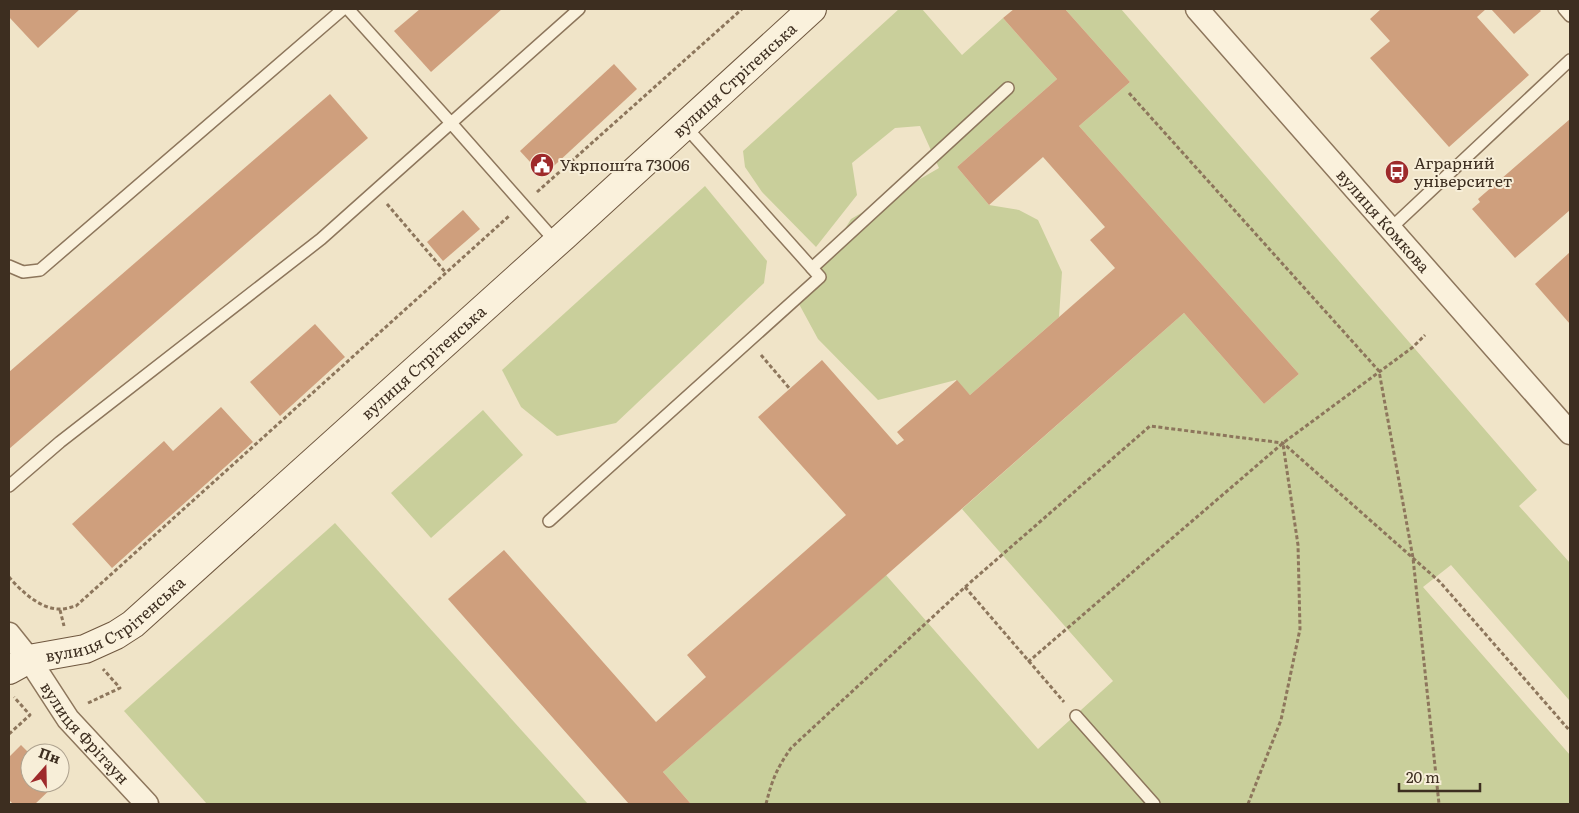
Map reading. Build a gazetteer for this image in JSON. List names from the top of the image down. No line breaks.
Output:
{"streets":{"main road":["вулиця Стрітенська"],"street":["вулиця Комкова","вулиця Фрітаун"]},"crossings":[["вулиця Стрітенська","вулиця Фрітаун"]],"places":{"public building":["Укрпошта 73006"],"bus stop":["Аграрний університет"]},"scale_bar":"20 m","north":"top"}
